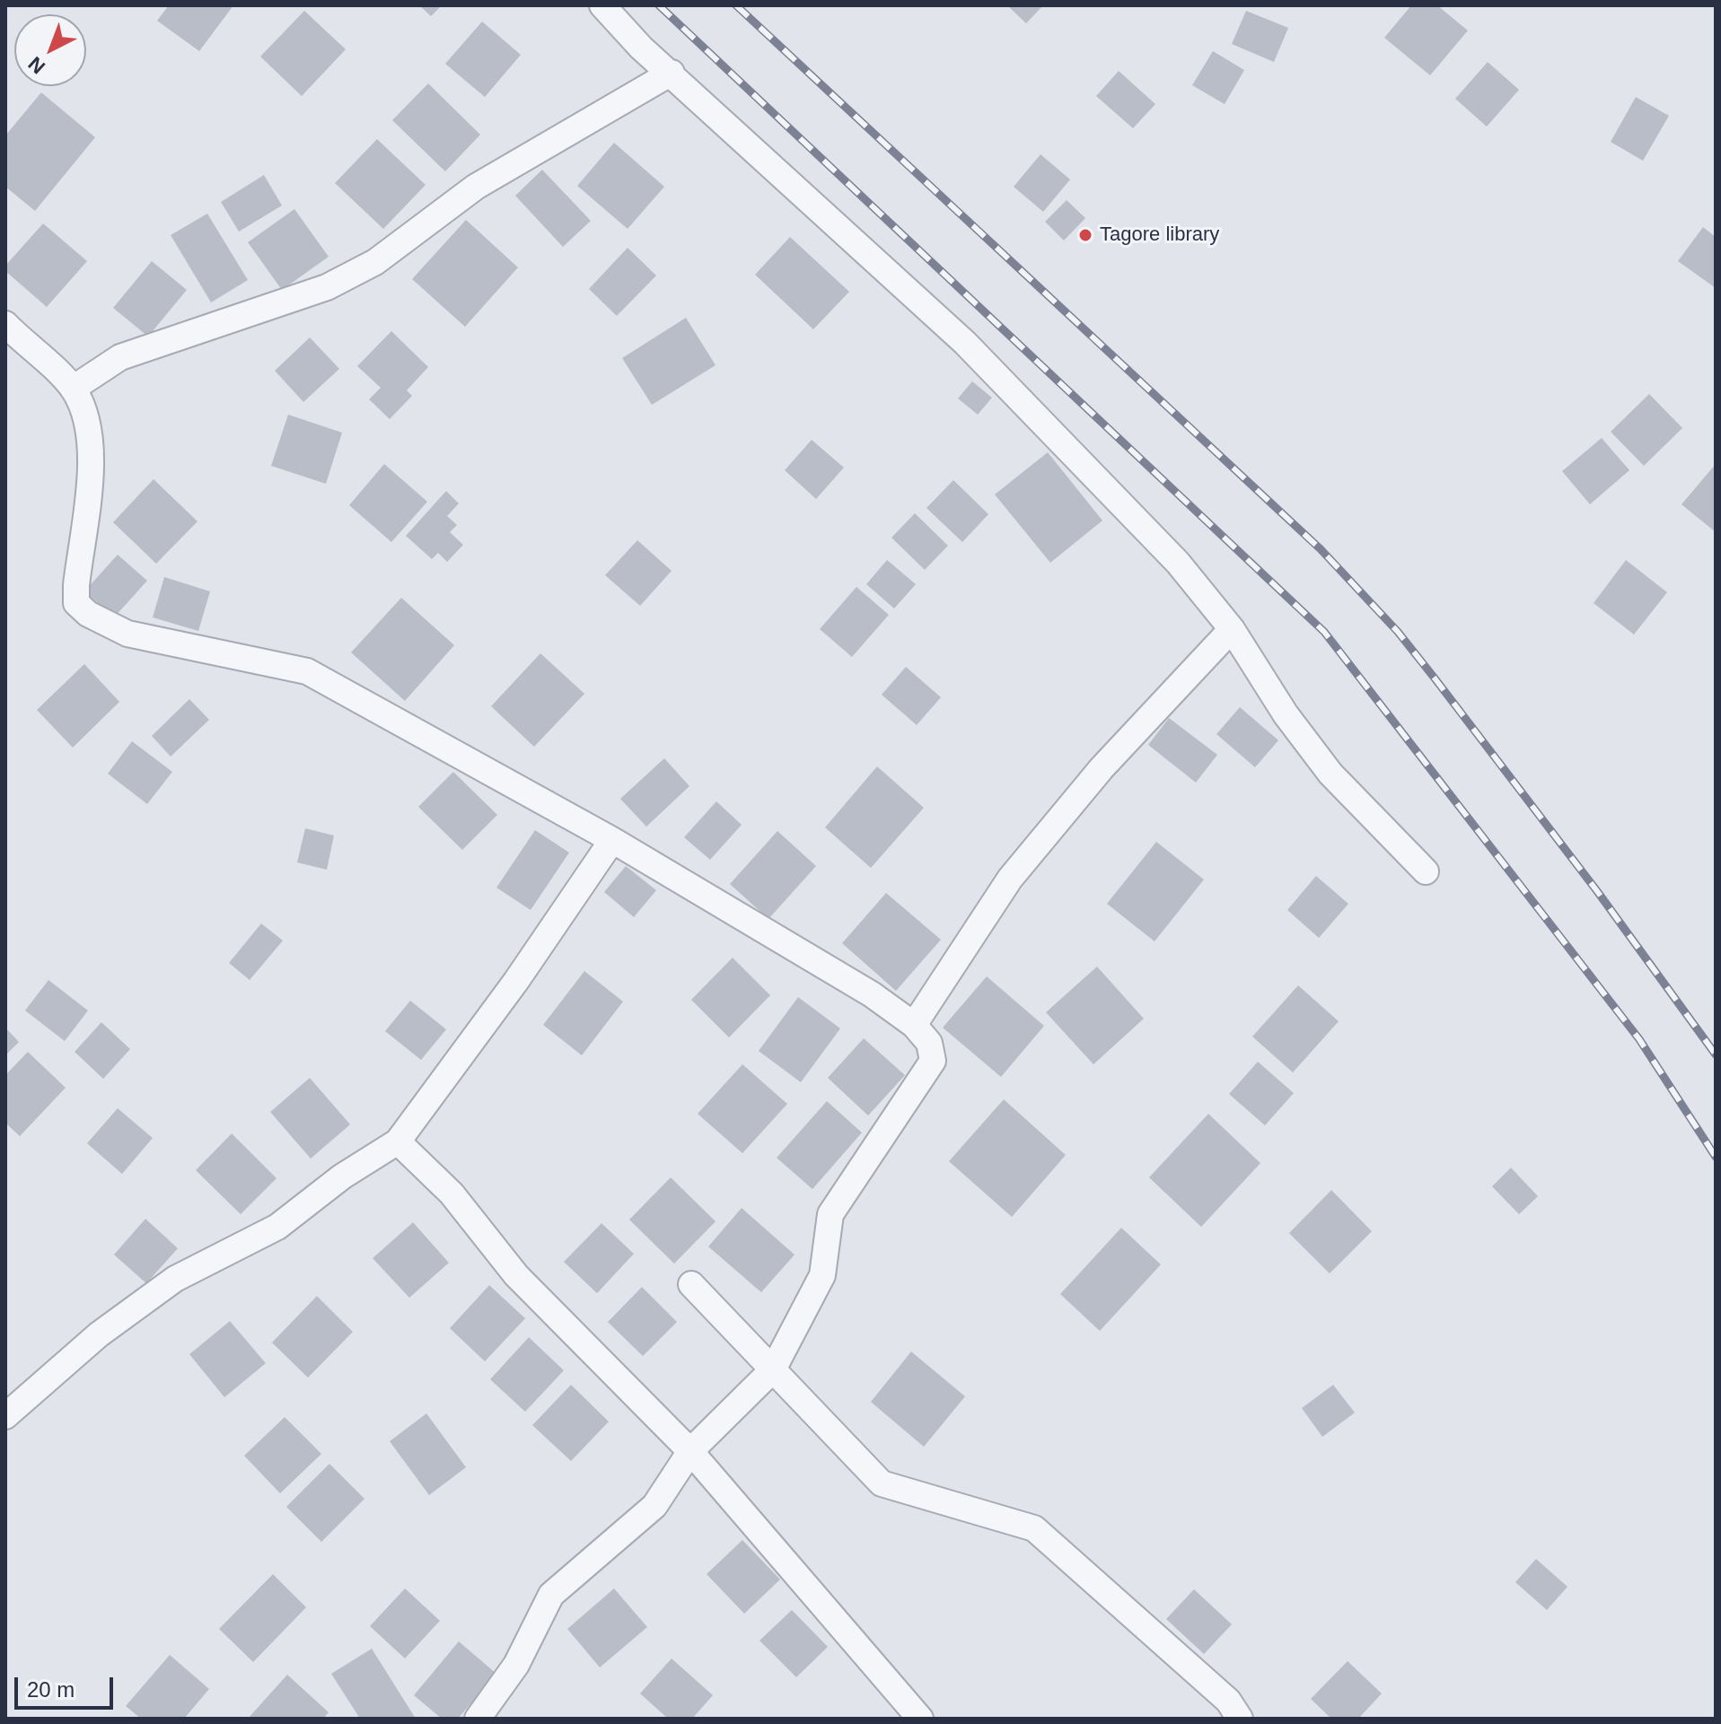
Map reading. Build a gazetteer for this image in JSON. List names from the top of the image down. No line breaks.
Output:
{"places":["Tagore library"],"scale_bar":"20 m","north":"bottom left"}
